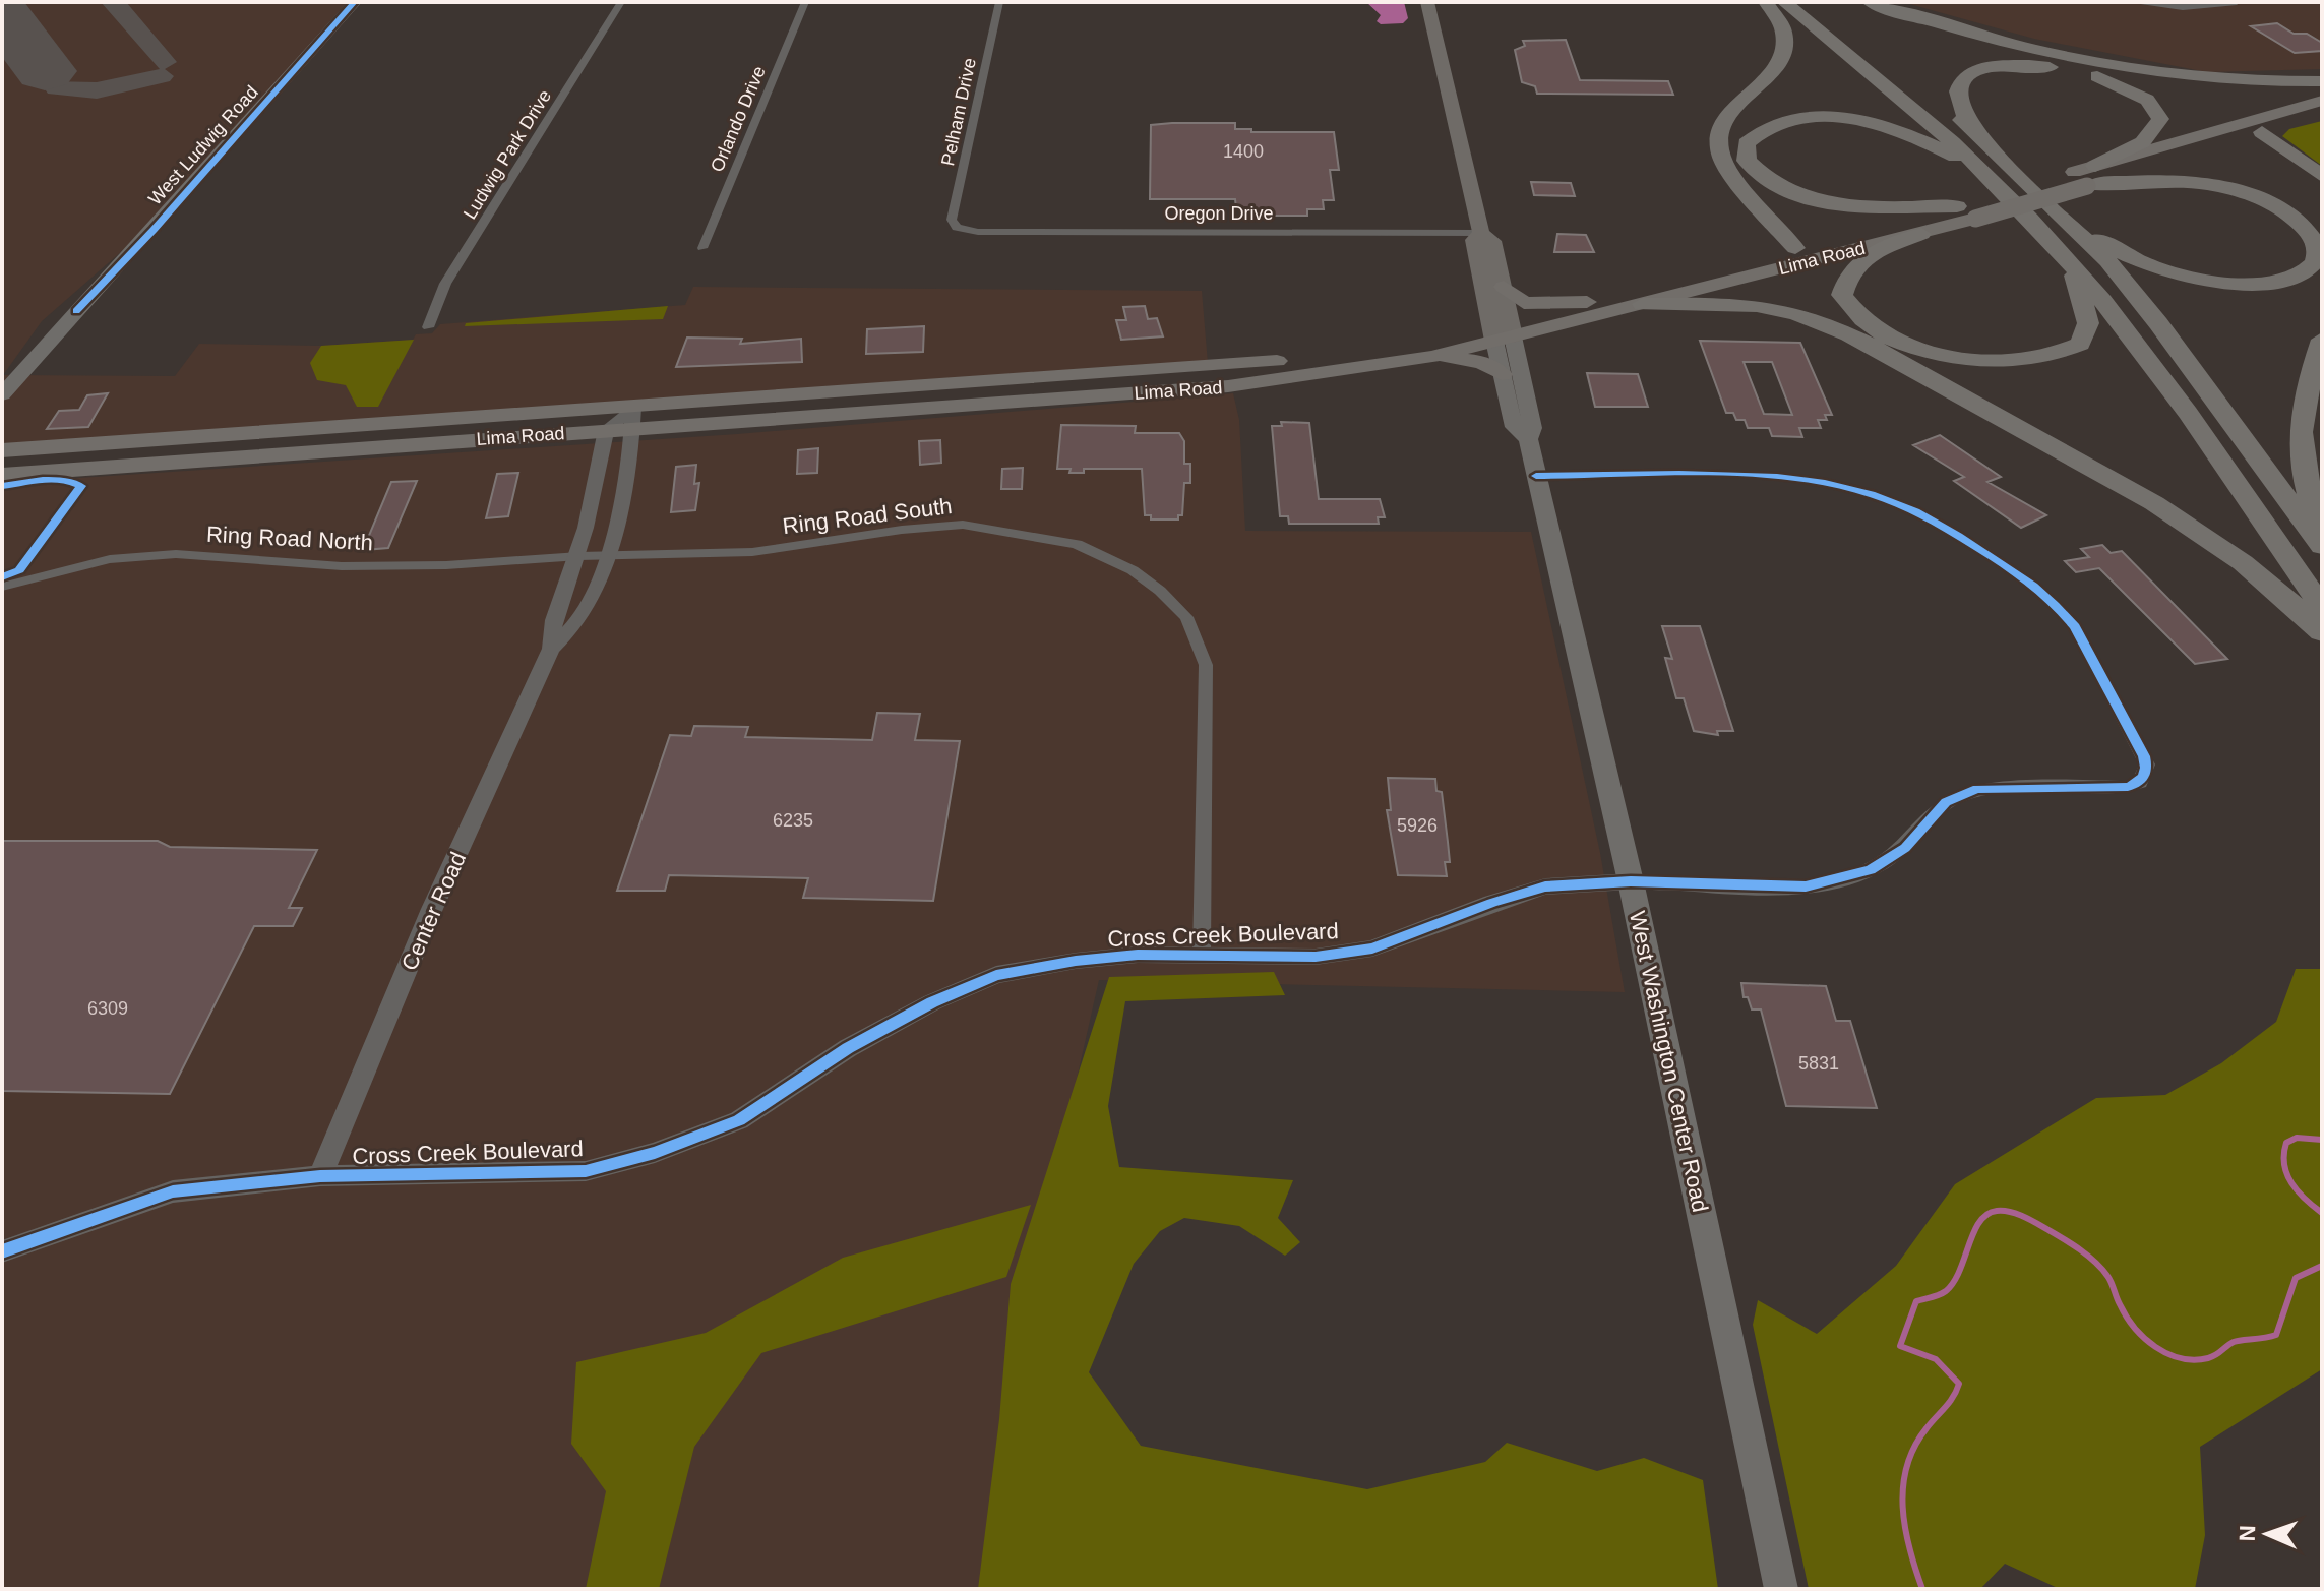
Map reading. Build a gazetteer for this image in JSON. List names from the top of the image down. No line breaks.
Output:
{"streets":{"highway":["Lima Road"],"main road":["West Ludwig Road","West Washington Center Road"],"street":["Pelham Drive","Orlando Drive","Ludwig Park Drive","Oregon Drive","Ring Road South","Ring Road North","Center Road","Cross Creek Boulevard"]},"crossings":[["Pelham Drive","Oregon Drive"],["Oregon Drive","West Washington Center Road"],["Lima Road","Center Road"],["Lima Road","West Washington Center Road"],["Ring Road South","Ring Road North"],["Ring Road South","Center Road"],["Ring Road South","Cross Creek Boulevard"],["Ring Road North","Center Road"],["Center Road","Cross Creek Boulevard"],["Cross Creek Boulevard","West Washington Center Road"]],"house_numbers":["1400","6235","5926","6309","5831"],"north":"left"}
